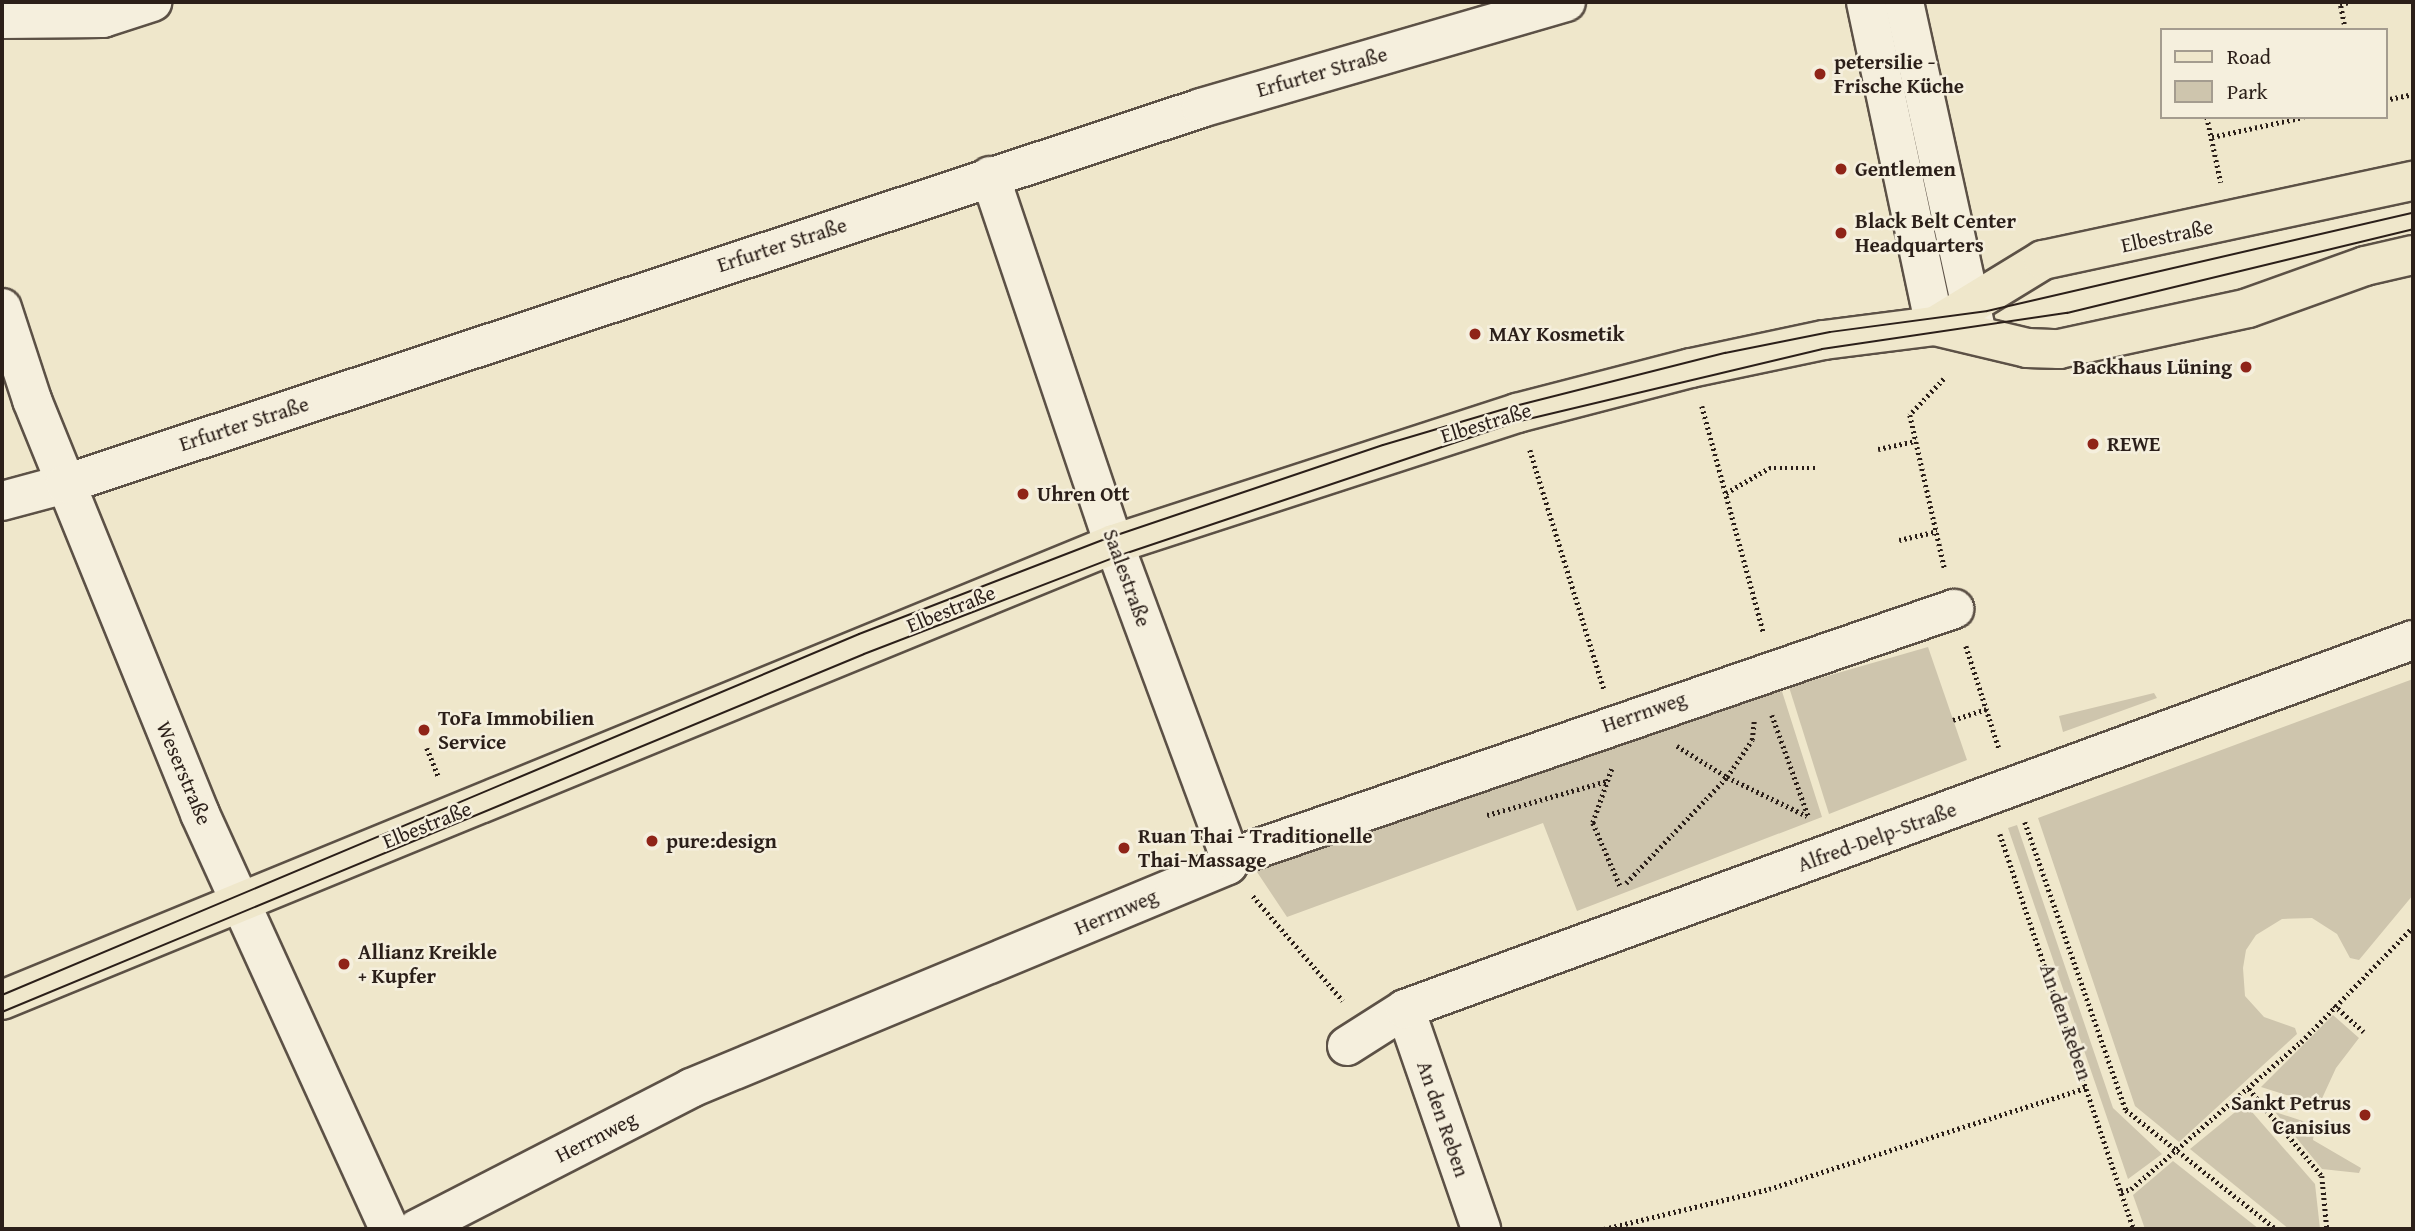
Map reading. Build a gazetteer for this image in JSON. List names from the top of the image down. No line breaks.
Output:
{"streets":{"main road":["Elbestraße"],"street":["Erfurter Straße","Saalestraße","Herrnweg","Weserstraße","Alfred-Delp-Straße","An den Reben"]},"crossings":[["Erfurter Straße","Saalestraße"],["Erfurter Straße","Weserstraße"],["Elbestraße","Saalestraße"],["Elbestraße","Weserstraße"],["Saalestraße","Herrnweg"],["Alfred-Delp-Straße","An den Reben"]],"places":["petersilie - Frische Küche","Gentlemen","Black Belt Center Headquarters","MAY Kosmetik","Backhaus Lüning","REWE","Uhren Ott","ToFa Immobilien Service","pure:design","Ruan Thai - Traditionelle Thai-Massage","Allianz Kreikle + Kupfer","Sankt Petrus Canisius"],"legend":["Road","Park"]}
